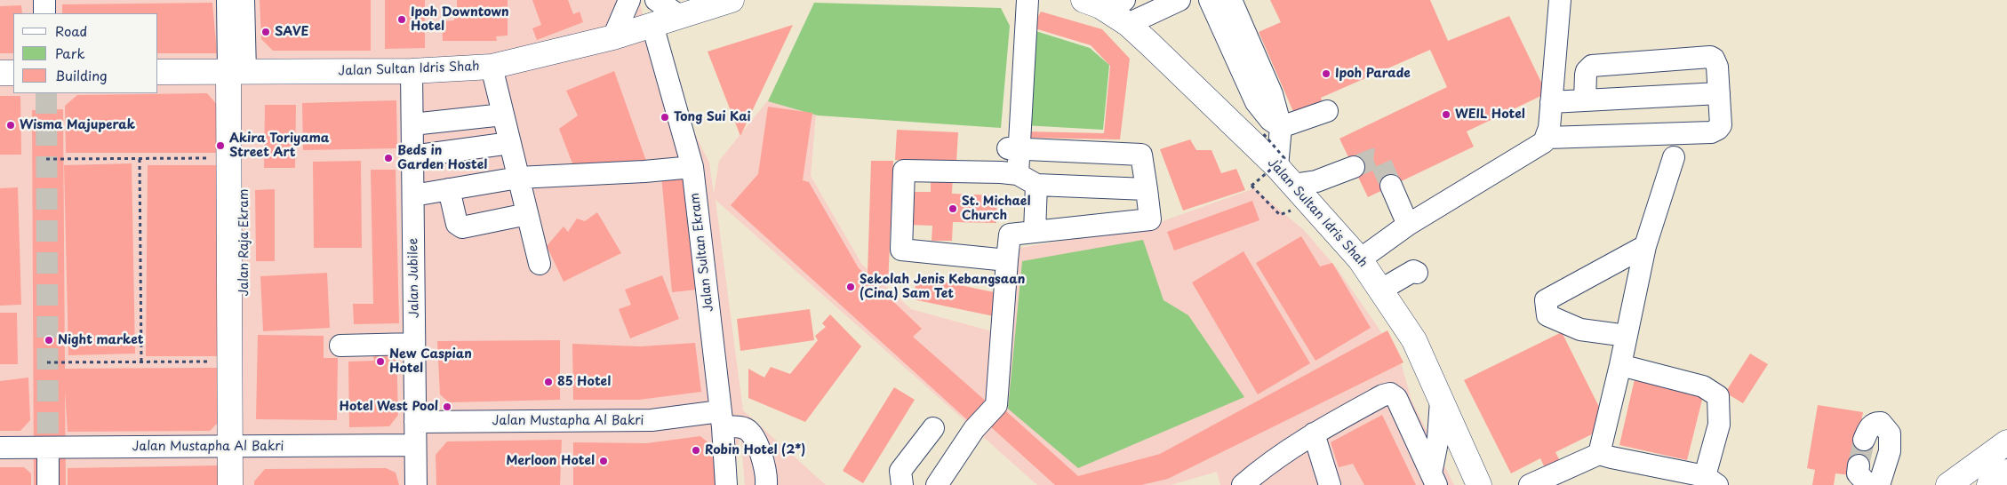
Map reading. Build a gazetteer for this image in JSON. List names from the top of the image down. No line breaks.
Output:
{"streets":{"main road":["Jalan Sultan Idris Shah","Jalan Raja Ekram"],"street":["Jalan Sultan Ekram","Jalan Jubilee","Jalan Mustapha Al Bakri"]},"crossings":[["Jalan Sultan Idris Shah","Jalan Raja Ekram"],["Jalan Sultan Idris Shah","Jalan Sultan Ekram"],["Jalan Sultan Idris Shah","Jalan Jubilee"],["Jalan Raja Ekram","Jalan Mustapha Al Bakri"],["Jalan Sultan Ekram","Jalan Mustapha Al Bakri"],["Jalan Jubilee","Jalan Mustapha Al Bakri"]],"places":["Ipoh Downtown Hotel","SAVE","Ipoh Parade","WEIL Hotel","Tong Sui Kai","Wisma Majuperak","Akira Toriyama Street Art","Beds in Garden Hostel","St. Michael Church","Sekolah Jenis Kebangsaan (Cina) Sam Tet","Night market","New Caspian Hotel","85 Hotel","Hotel West Pool","Robin Hotel (2*)","Merloon Hotel"],"legend":["Road","Park","Building"]}
